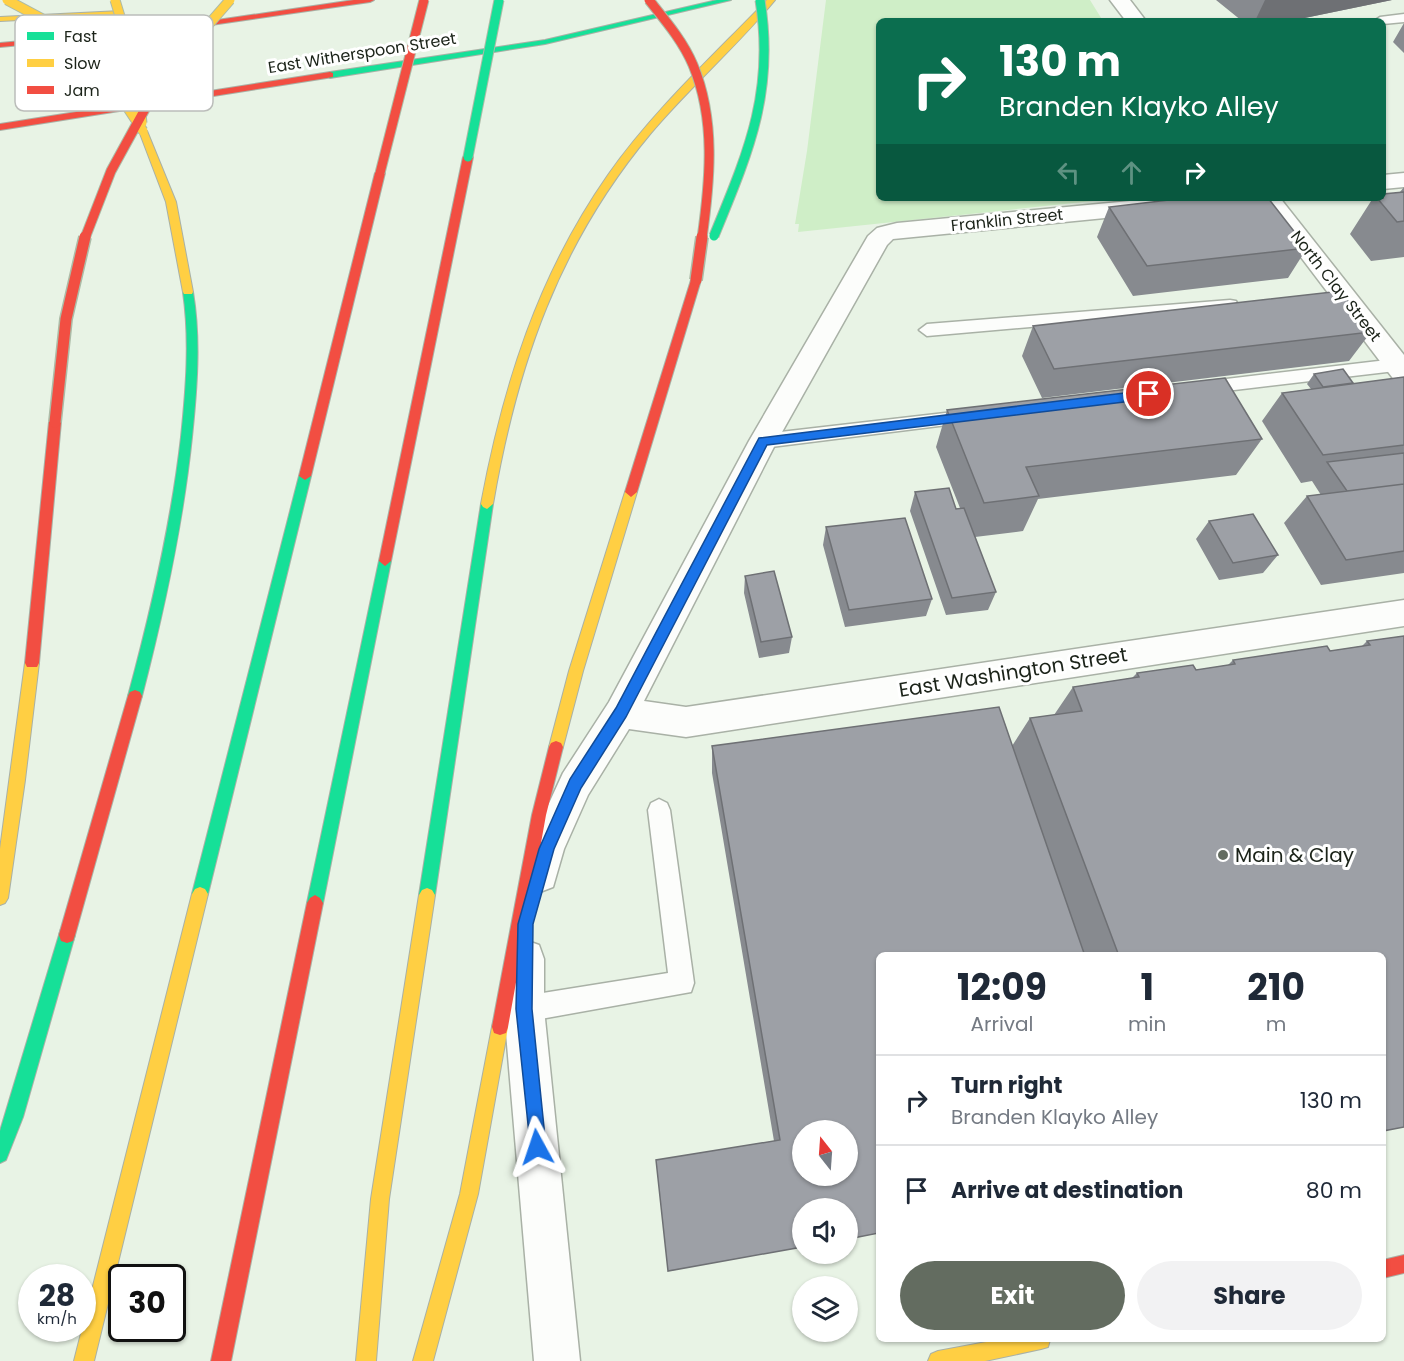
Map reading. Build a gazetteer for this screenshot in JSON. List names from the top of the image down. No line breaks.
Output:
{"streets":{"main road":["East Witherspoon Street"],"street":["Franklin Street","North Clay Street","East Washington Street"]},"places":["Main & Clay"],"legend":["Fast","Slow","Jam"],"north":"top","page":{"turn":["130 m","Branden Klayko Alley"],"eta":["12:09","Arrival","1","min","210","m"],"list":[{"name":"Turn right","note":"Branden Klayko Alley","value":"130 m"},{"name":"Arrive at destination","value":"80 m"}],"buttons":["Exit","Share"],"speed":"28 km/h","limit":"30"}}
